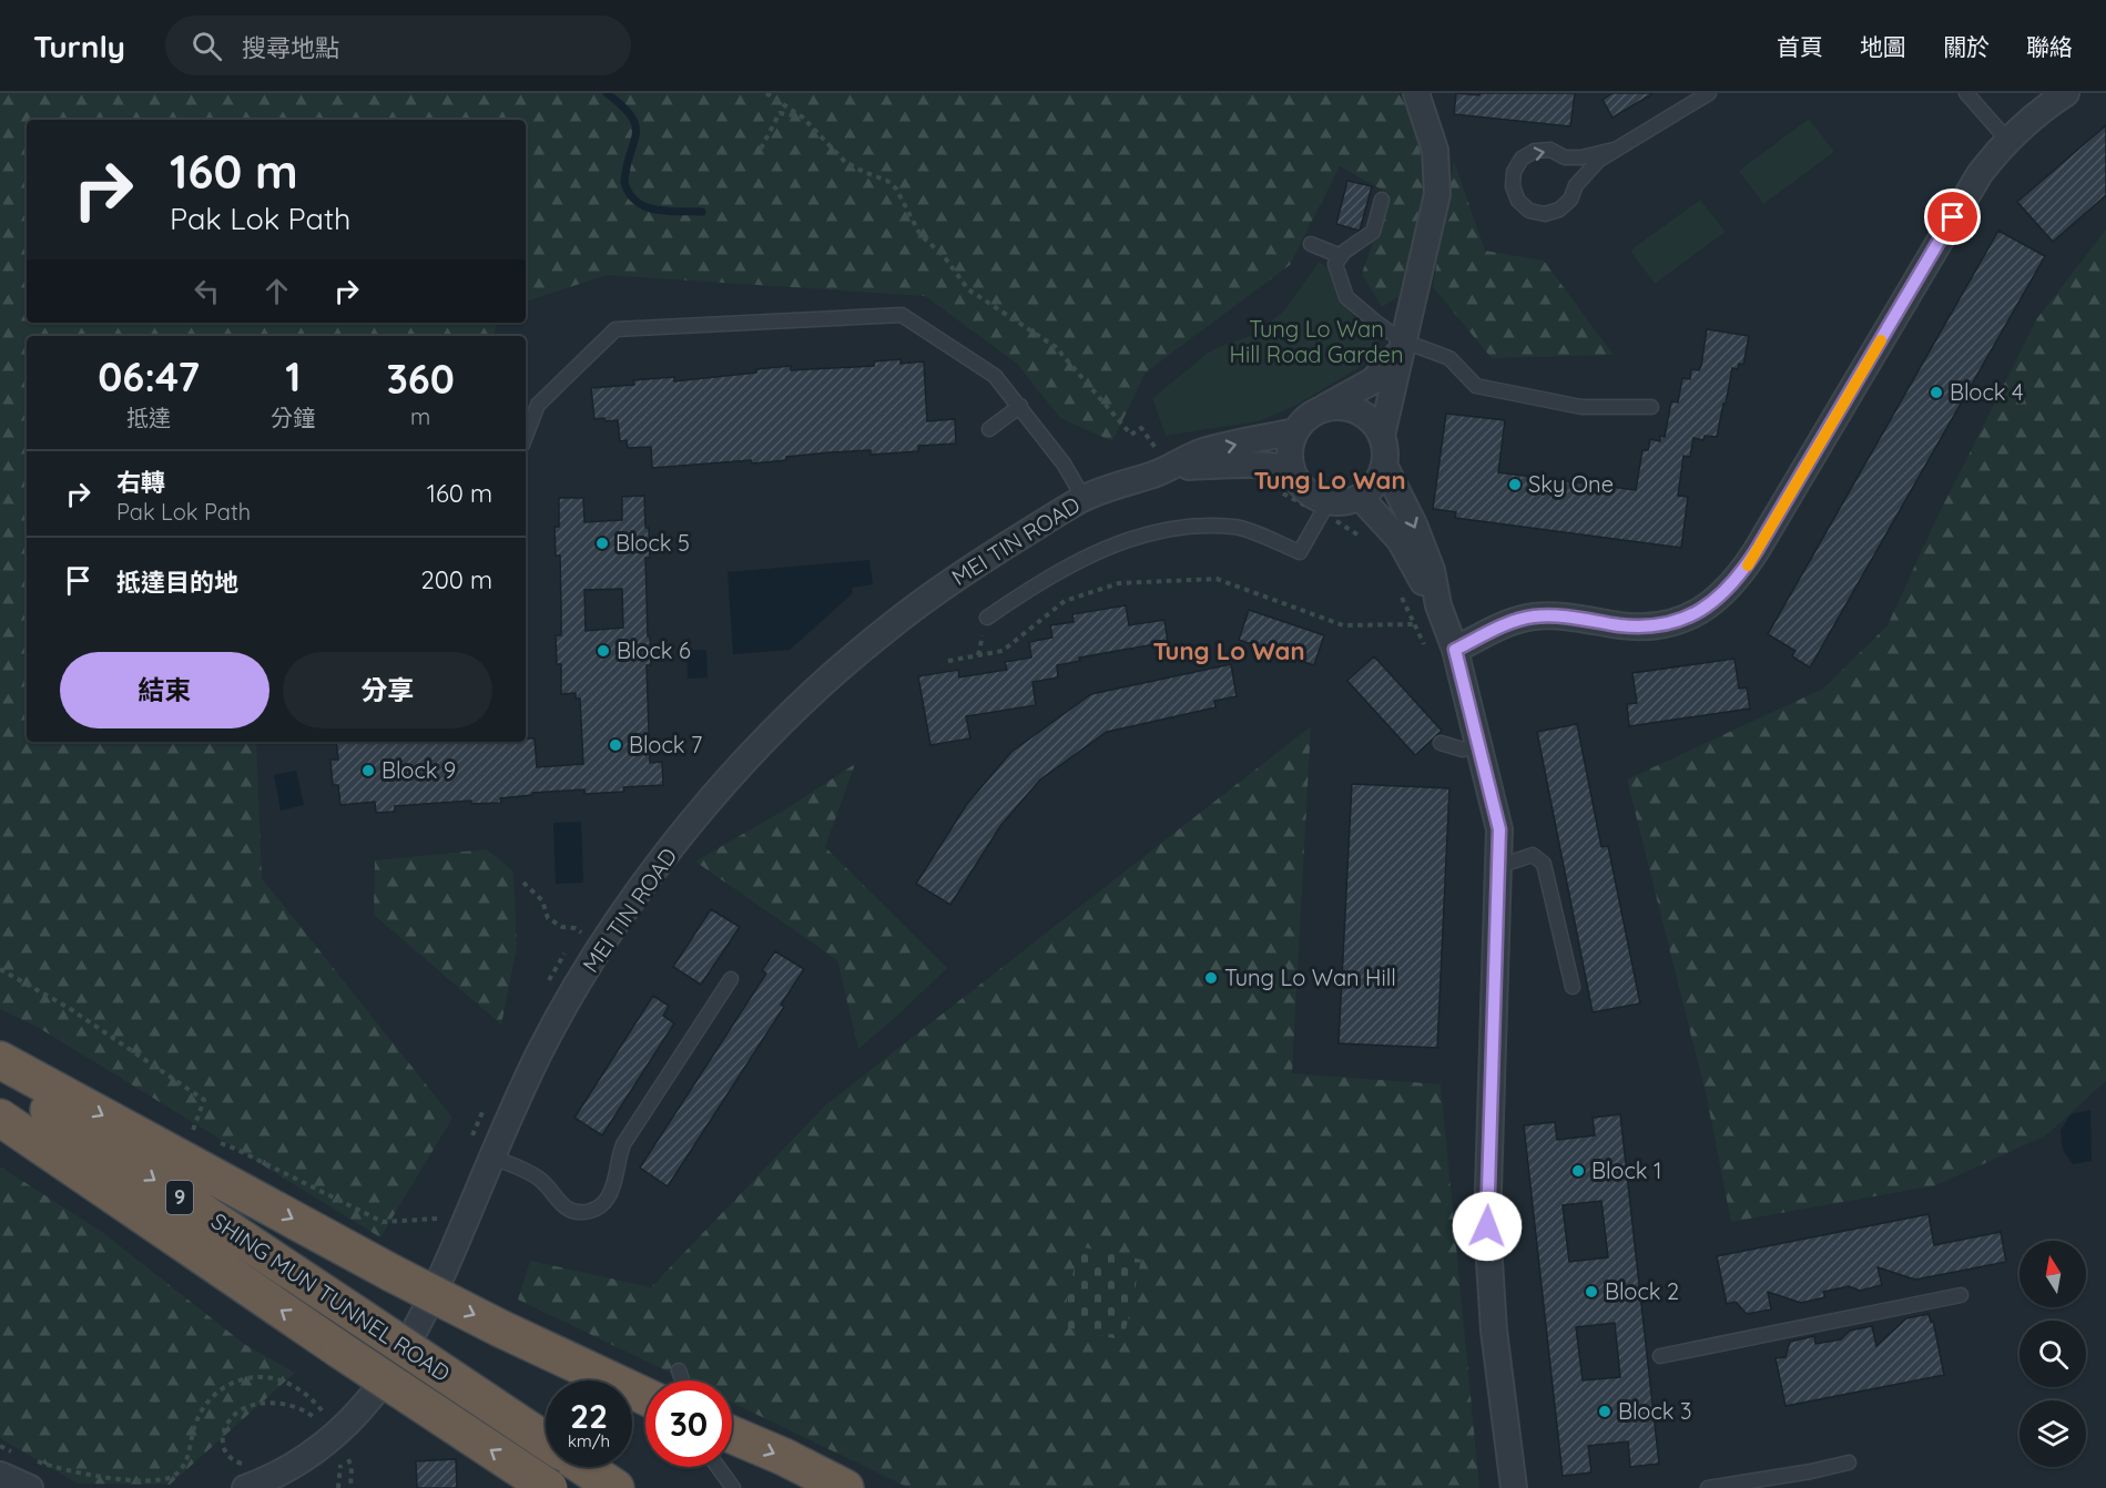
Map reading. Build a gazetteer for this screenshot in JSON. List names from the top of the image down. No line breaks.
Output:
{"streets":{"highway":["9","SHING MUN TUNNEL ROAD"],"street":["MEI TIN ROAD"]},"districts":["Tung Lo Wan","Tung Lo Wan"],"parks":["Tung Lo Wan Hill Road Garden"],"places":["Block 4","Sky One","Block 5","Block 6","Block 7","Block 9","Tung Lo Wan Hill","Block 1","Block 2","Block 3"],"north":"top","page":{"header":"Turnly","search":"搜尋地點","nav":["首頁","地圖","關於","聯絡"],"turn":["160 m","Pak Lok Path"],"eta":["06:47","抵達","1","分鐘","360","m"],"list":[{"name":"右轉","note":"Pak Lok Path","value":"160 m"},{"name":"抵達目的地","value":"200 m"}],"buttons":["結束","分享"],"speed":"22 km/h","limit":"30"}}
